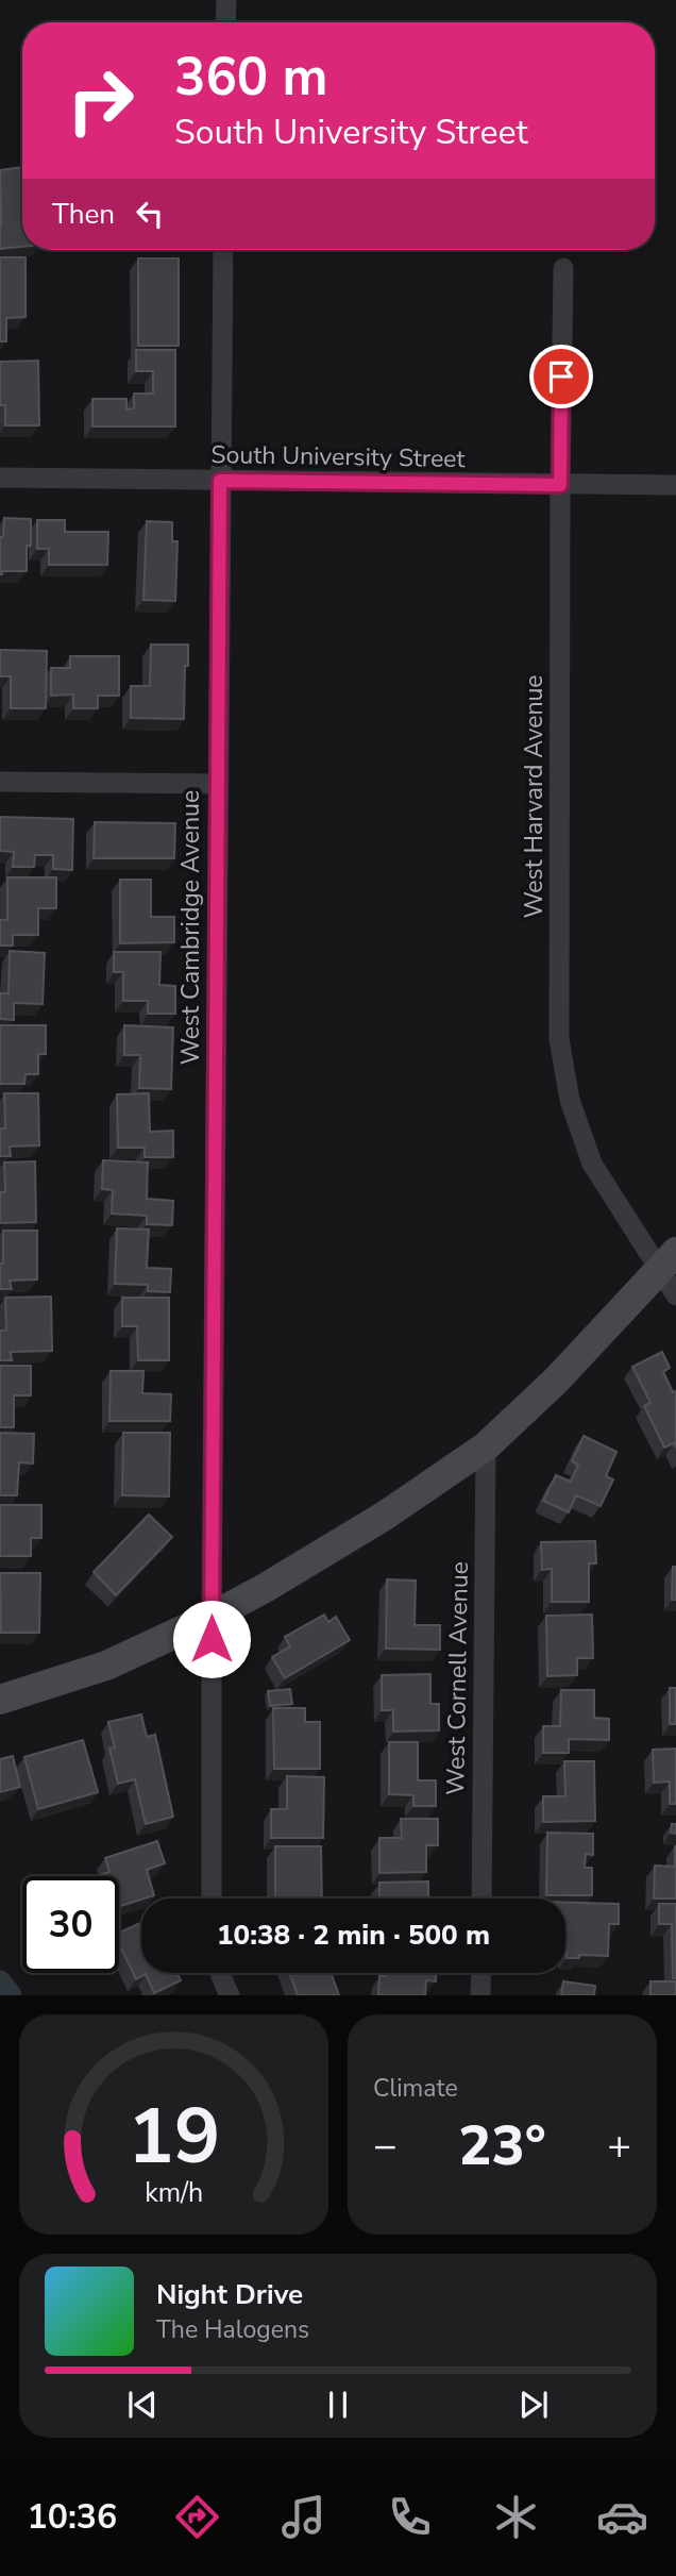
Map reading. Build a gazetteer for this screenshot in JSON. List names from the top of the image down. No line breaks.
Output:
{"streets":{"street":["South University Street","West Harvard Avenue","West Cambridge Avenue","West Cornell Avenue"]},"crossings":[["South University Street","West Harvard Avenue"],["South University Street","West Cambridge Avenue"]],"page":{"turn":["360 m","South University Street"],"then":"Then","limit":"30","trip":"10:38 · 2 min · 500 m","tile":"Climate","heat":["−","23°","+"],"song":["Night Drive","The Halogens"],"tabs":"10:36","gauge":["19","km/h"]}}
